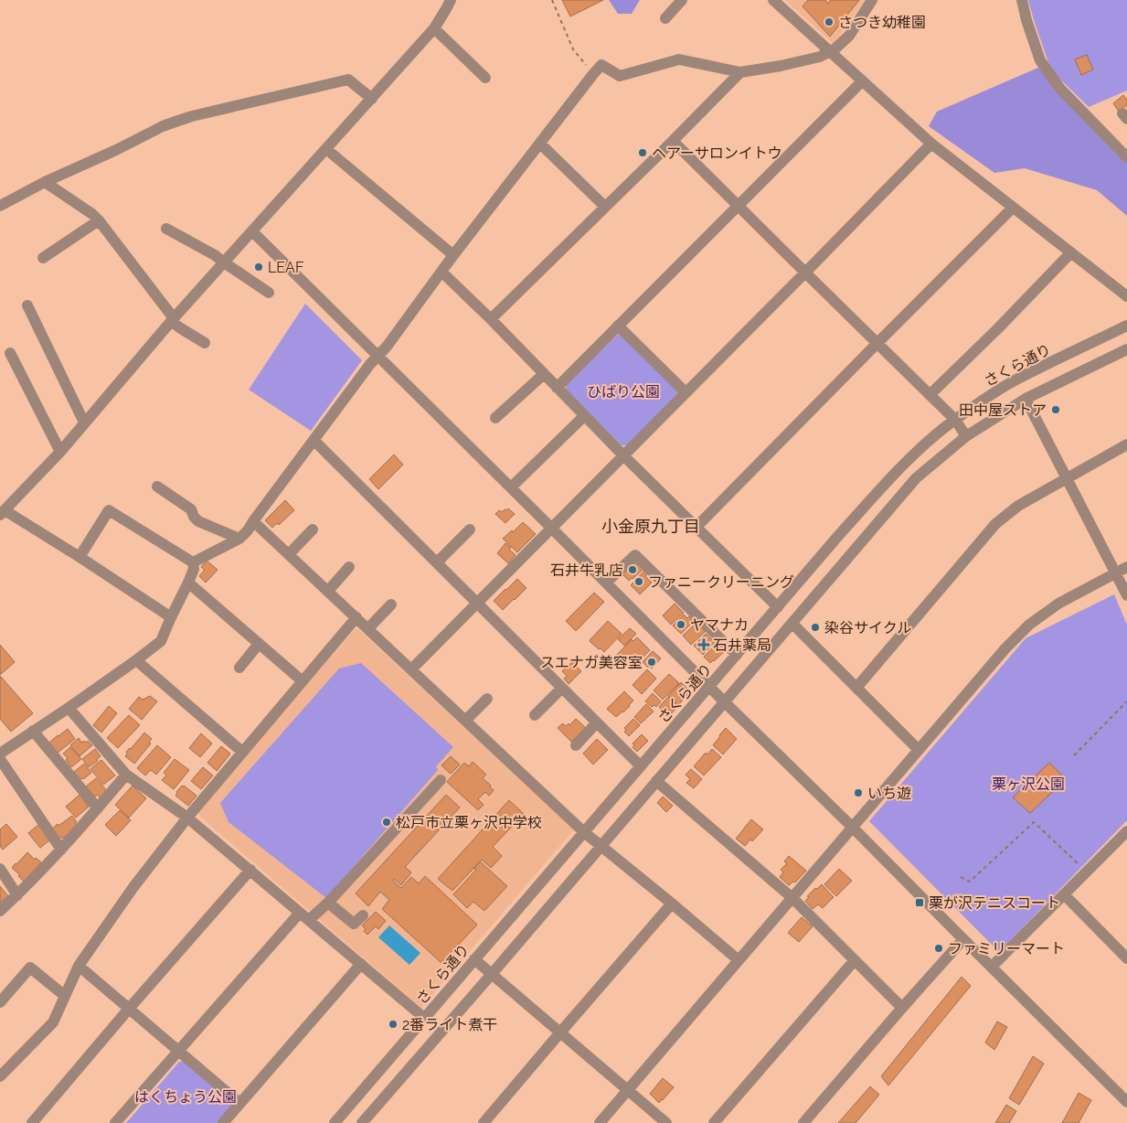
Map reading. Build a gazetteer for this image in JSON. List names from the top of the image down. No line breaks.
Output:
{"streets":{"street":["さくら通り"]},"districts":["小金原九丁目"],"parks":["ひばり公園","栗ヶ沢公園","はくちょう公園"],"places":{"other":["さつき幼稚園","ヘアーサロンイトウ","LEAF","田中屋ストア","石井牛乳店","ファニークリーニング","ヤマナカ","染谷サイクル","スエナガ美容室","いち遊","松戸市立栗ヶ沢中学校","ファミリーマート","2番ライト煮干"],"health":["石井薬局"],"transit":["栗が沢テニスコート"]}}
